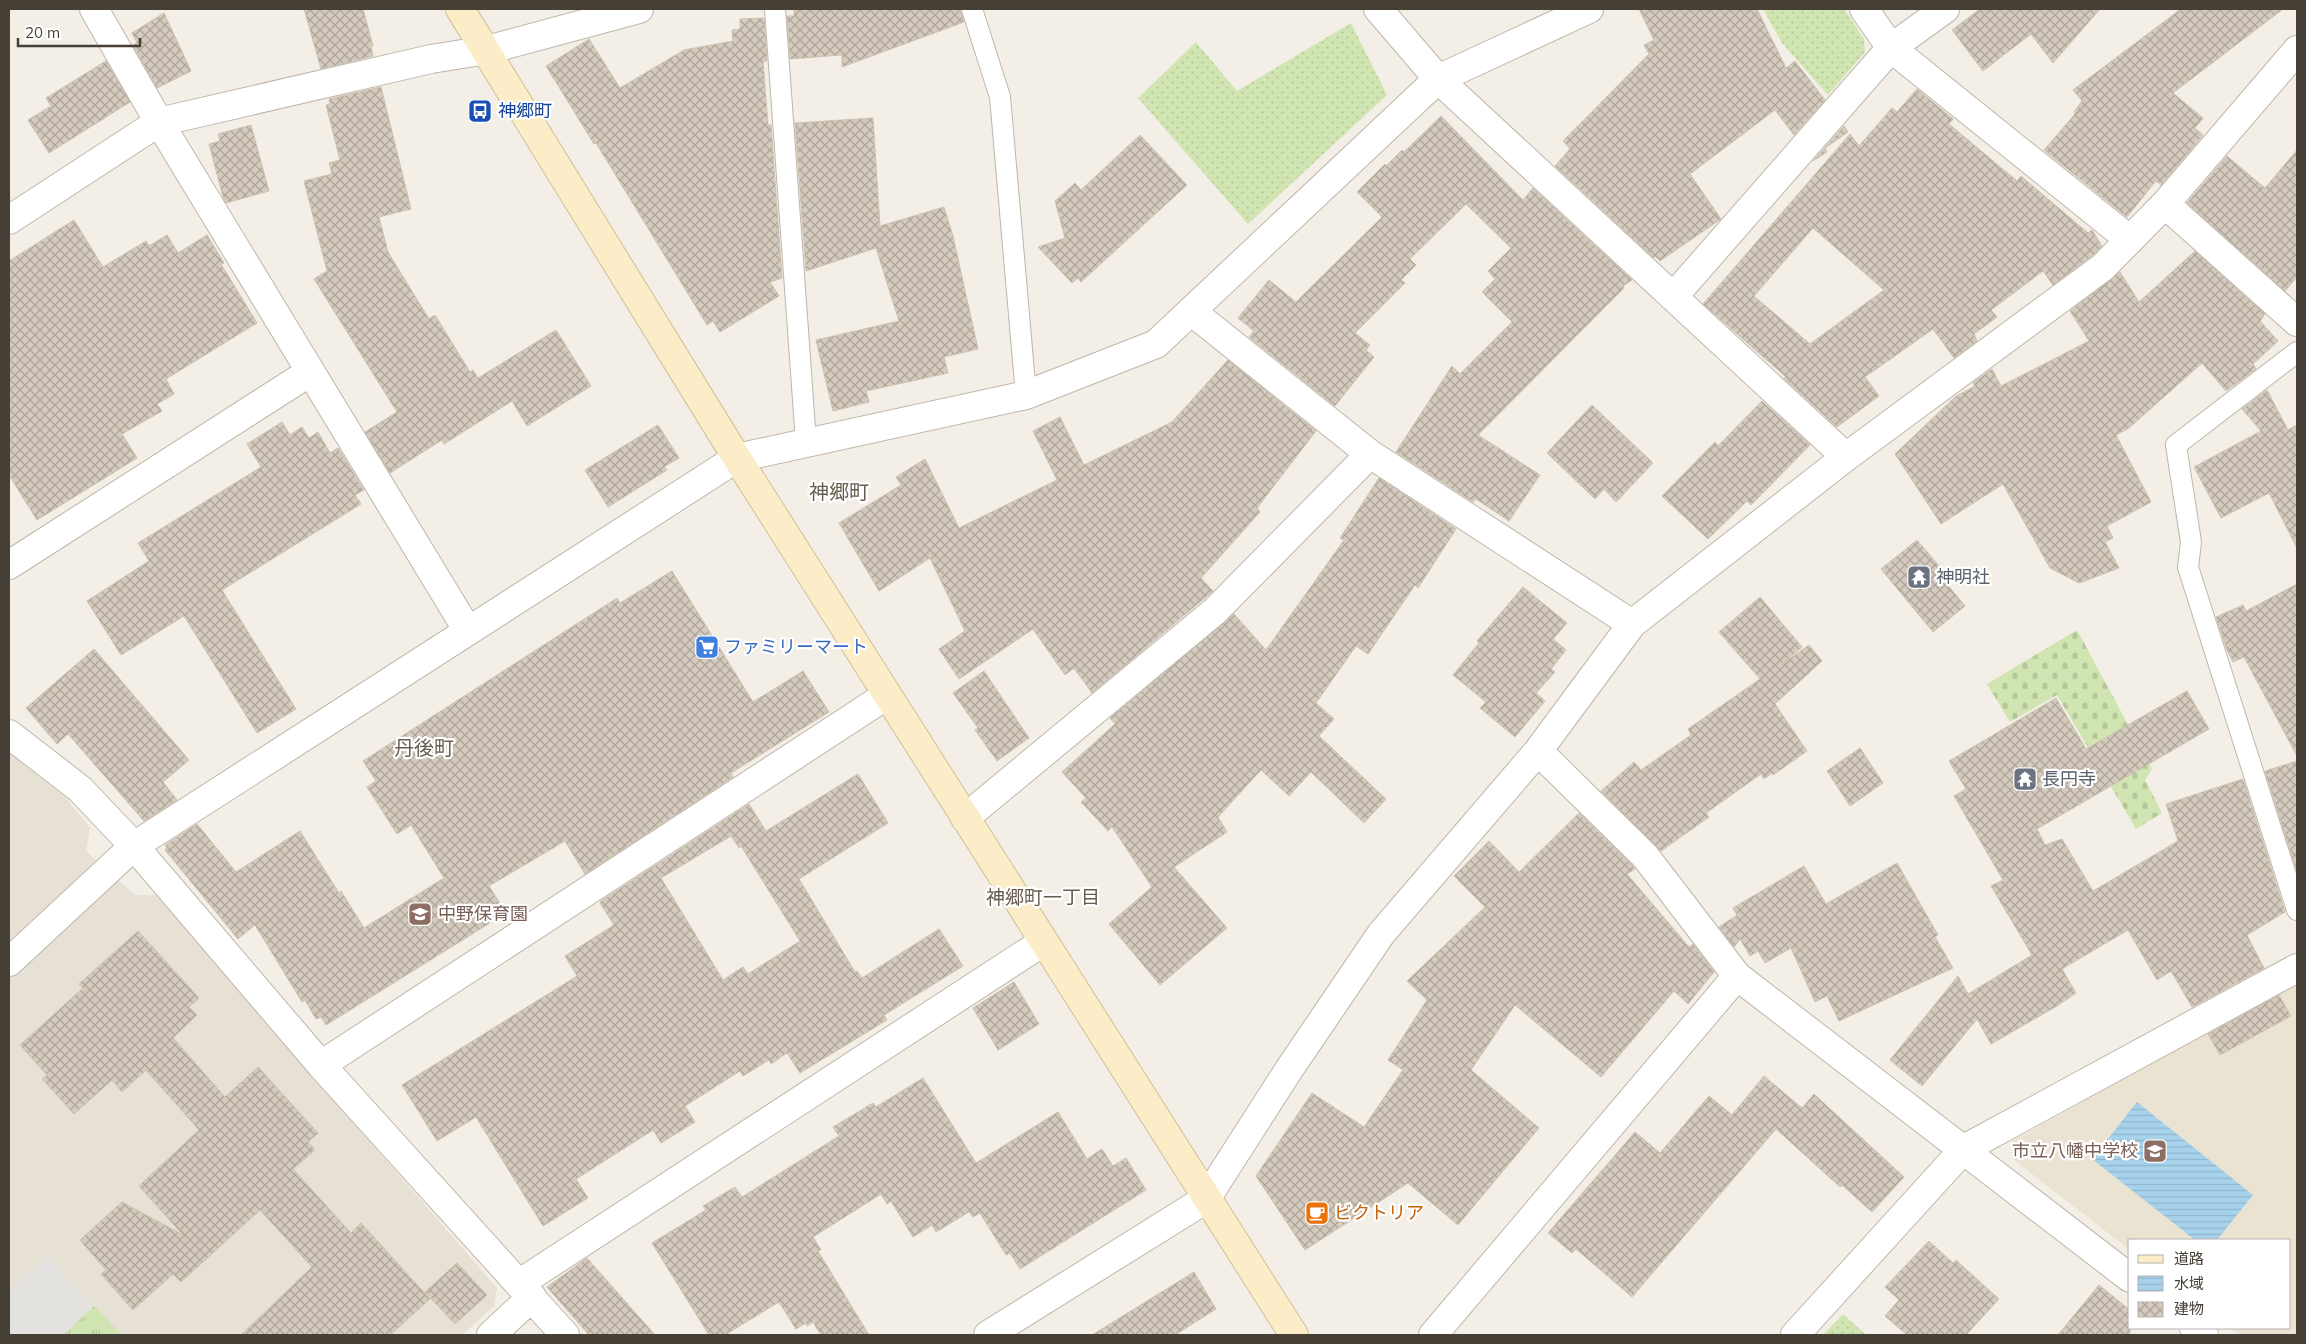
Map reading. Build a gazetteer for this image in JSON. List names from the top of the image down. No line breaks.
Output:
{"districts":["神郷町","丹後町","神郷町一丁目"],"places":{"bus stop":["神郷町"],"temple":["神明社","長円寺"],"supermarket":["ファミリーマート"],"school or university":["中野保育園","市立八幡中学校"],"cafe":["ビクトリア"]},"legend":["道路","水域","建物"],"scale_bar":"20 m"}
